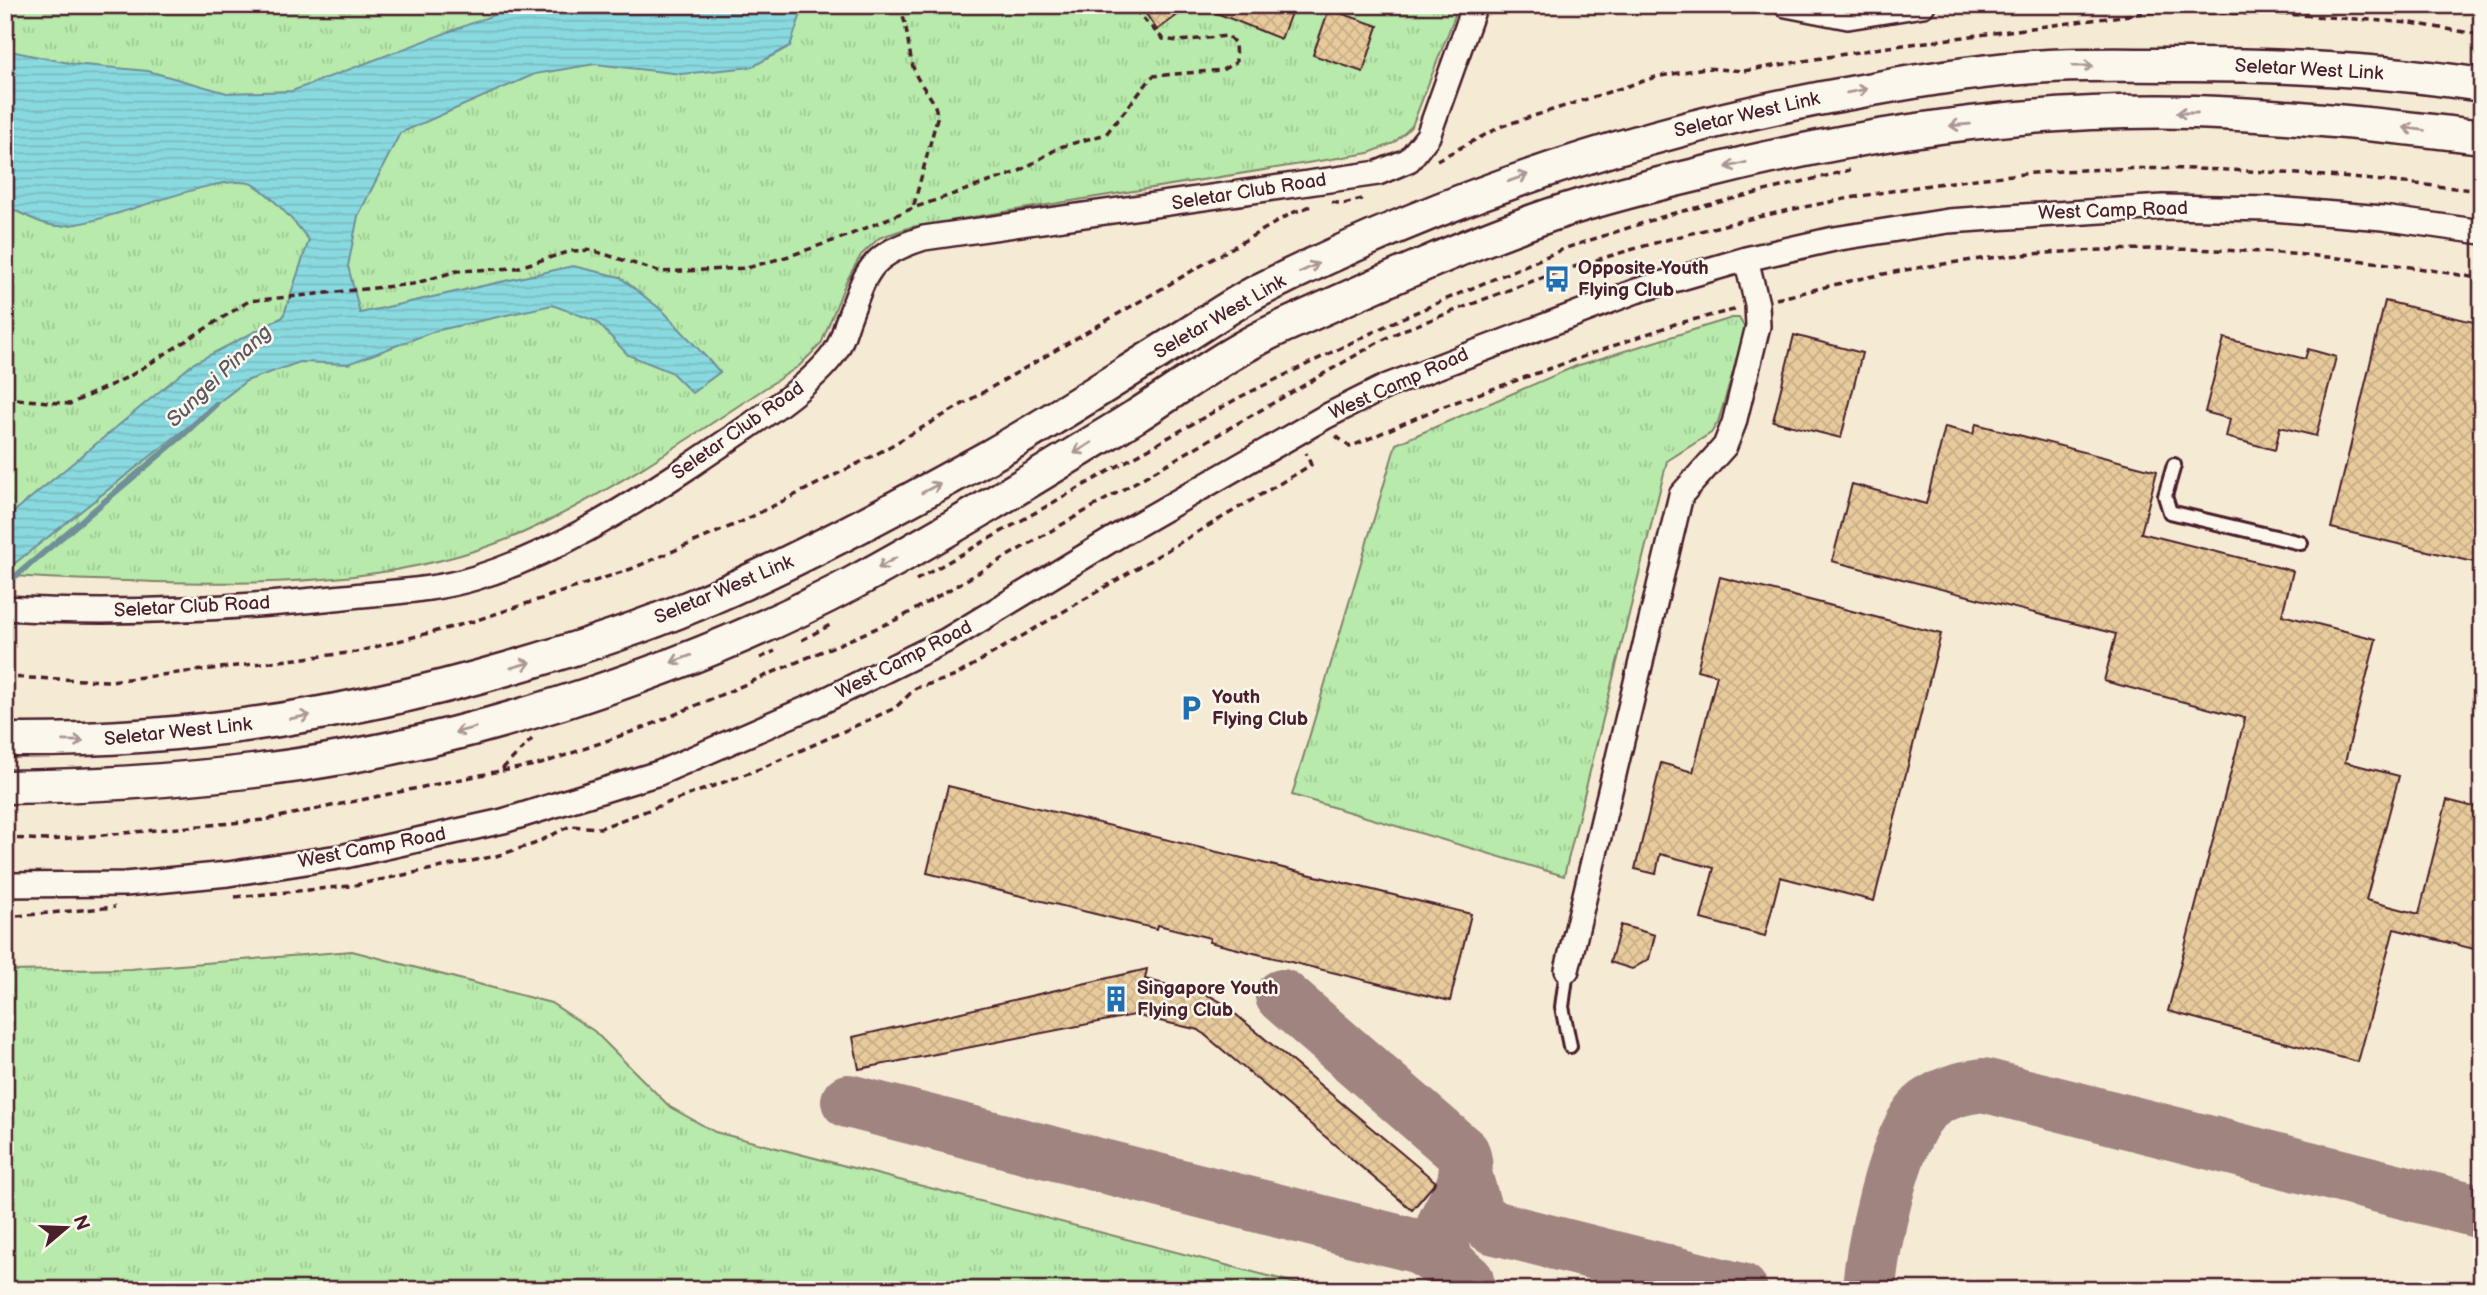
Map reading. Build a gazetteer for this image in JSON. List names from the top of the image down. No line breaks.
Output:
{"streets":{"main road":["Seletar West Link"],"street":["Seletar Club Road","West Camp Road"]},"water":["Sungei Pinang"],"places":{"bus stop":["Opposite Youth Flying Club"],"parking":["Youth Flying Club"],"building":["Singapore Youth Flying Club"]},"north":"right"}
